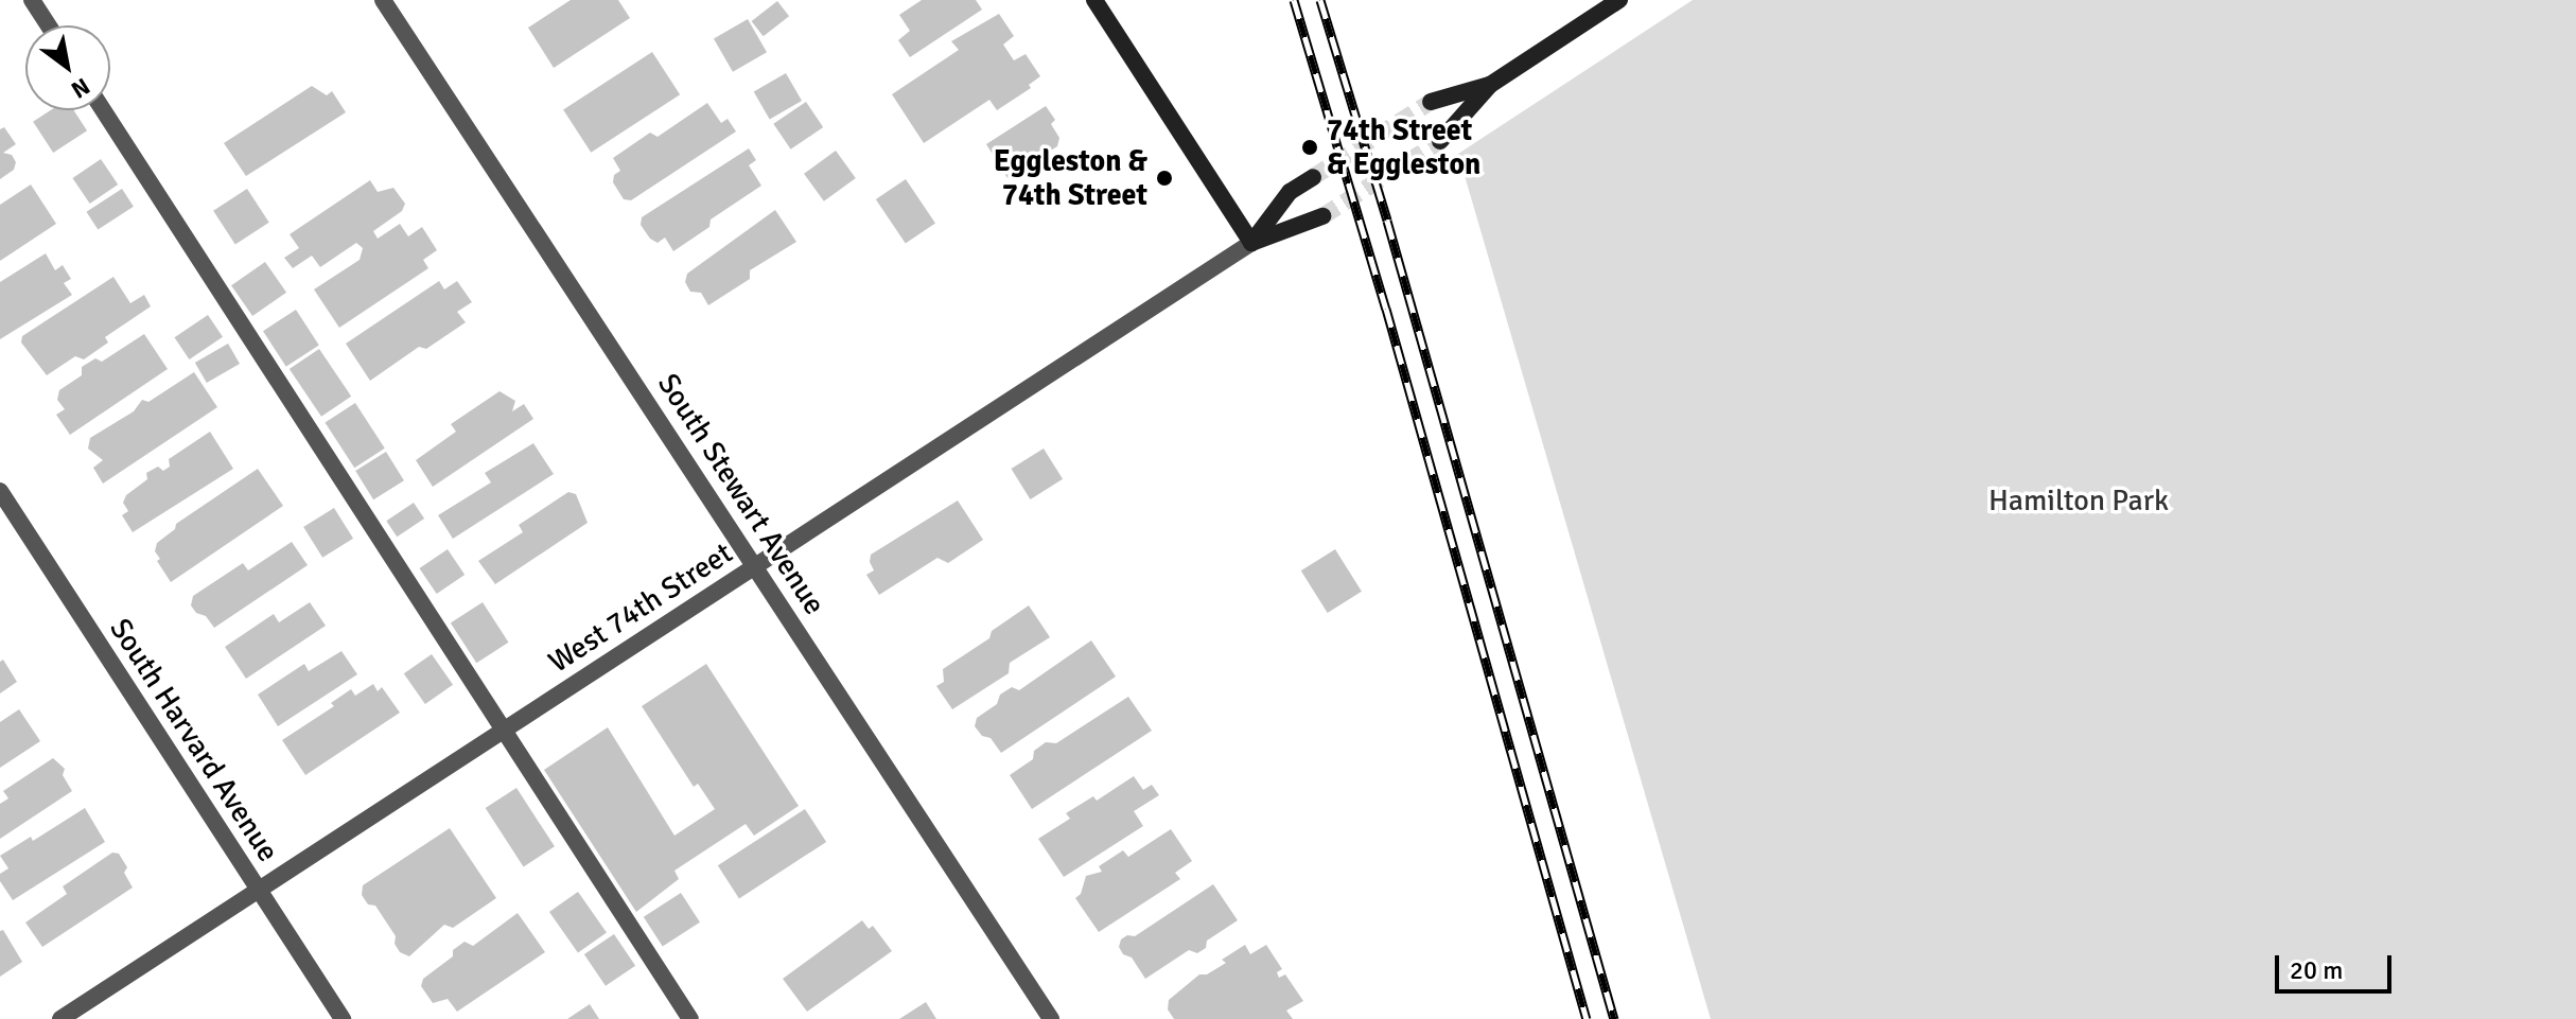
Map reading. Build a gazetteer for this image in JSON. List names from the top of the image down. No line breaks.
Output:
{"streets":{"street":["South Stewart Avenue","West 74th Street","South Harvard Avenue"]},"crossings":[["South Stewart Avenue","West 74th Street"],["West 74th Street","South Harvard Avenue"]],"parks":["Hamilton Park"],"places":["74th Street & Eggleston","Eggleston & 74th Street"],"scale_bar":"20 m","north":"bottom right"}
